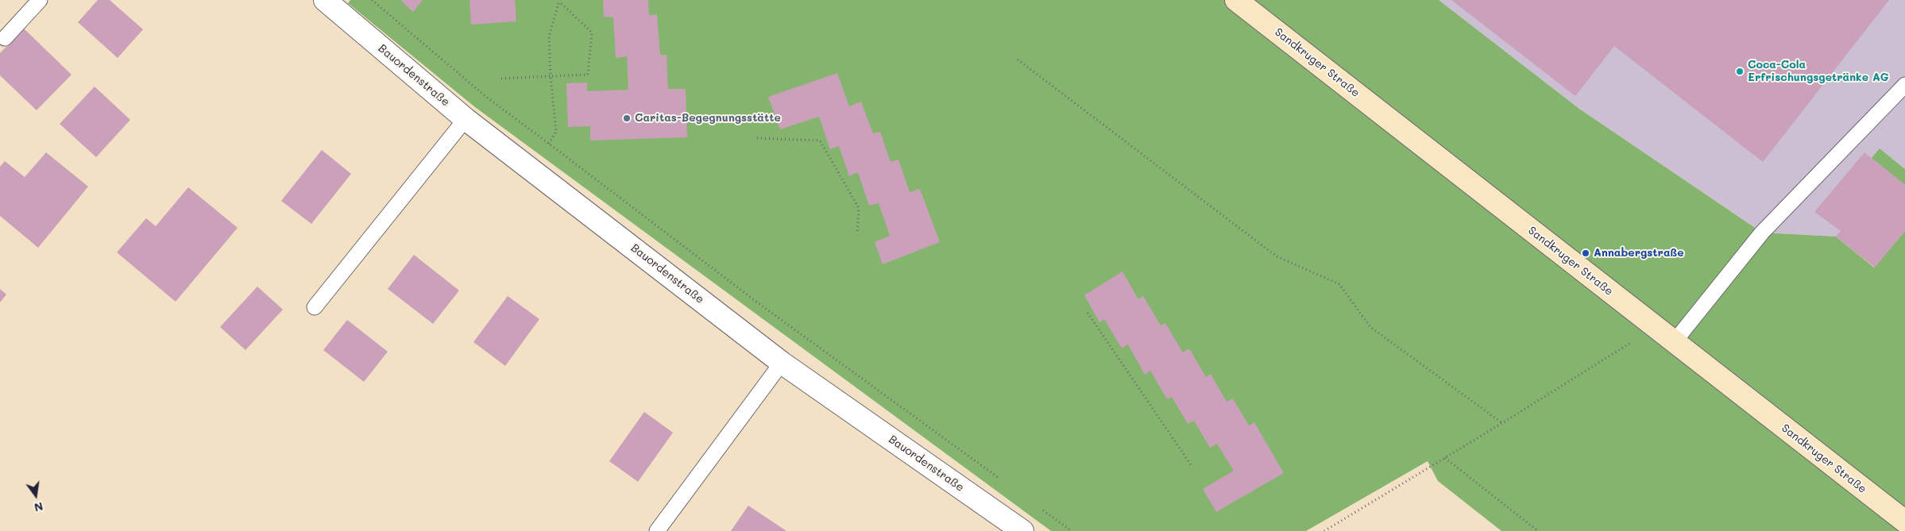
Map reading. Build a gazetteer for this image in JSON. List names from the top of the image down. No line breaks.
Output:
{"streets":{"street":["Sandkruger Straße","Bauordenstraße"]},"places":["Coca-Cola Erfrischungsgetränke AG","Caritas-Begegnungsstätte","Annabergstraße"],"north":"bottom"}
